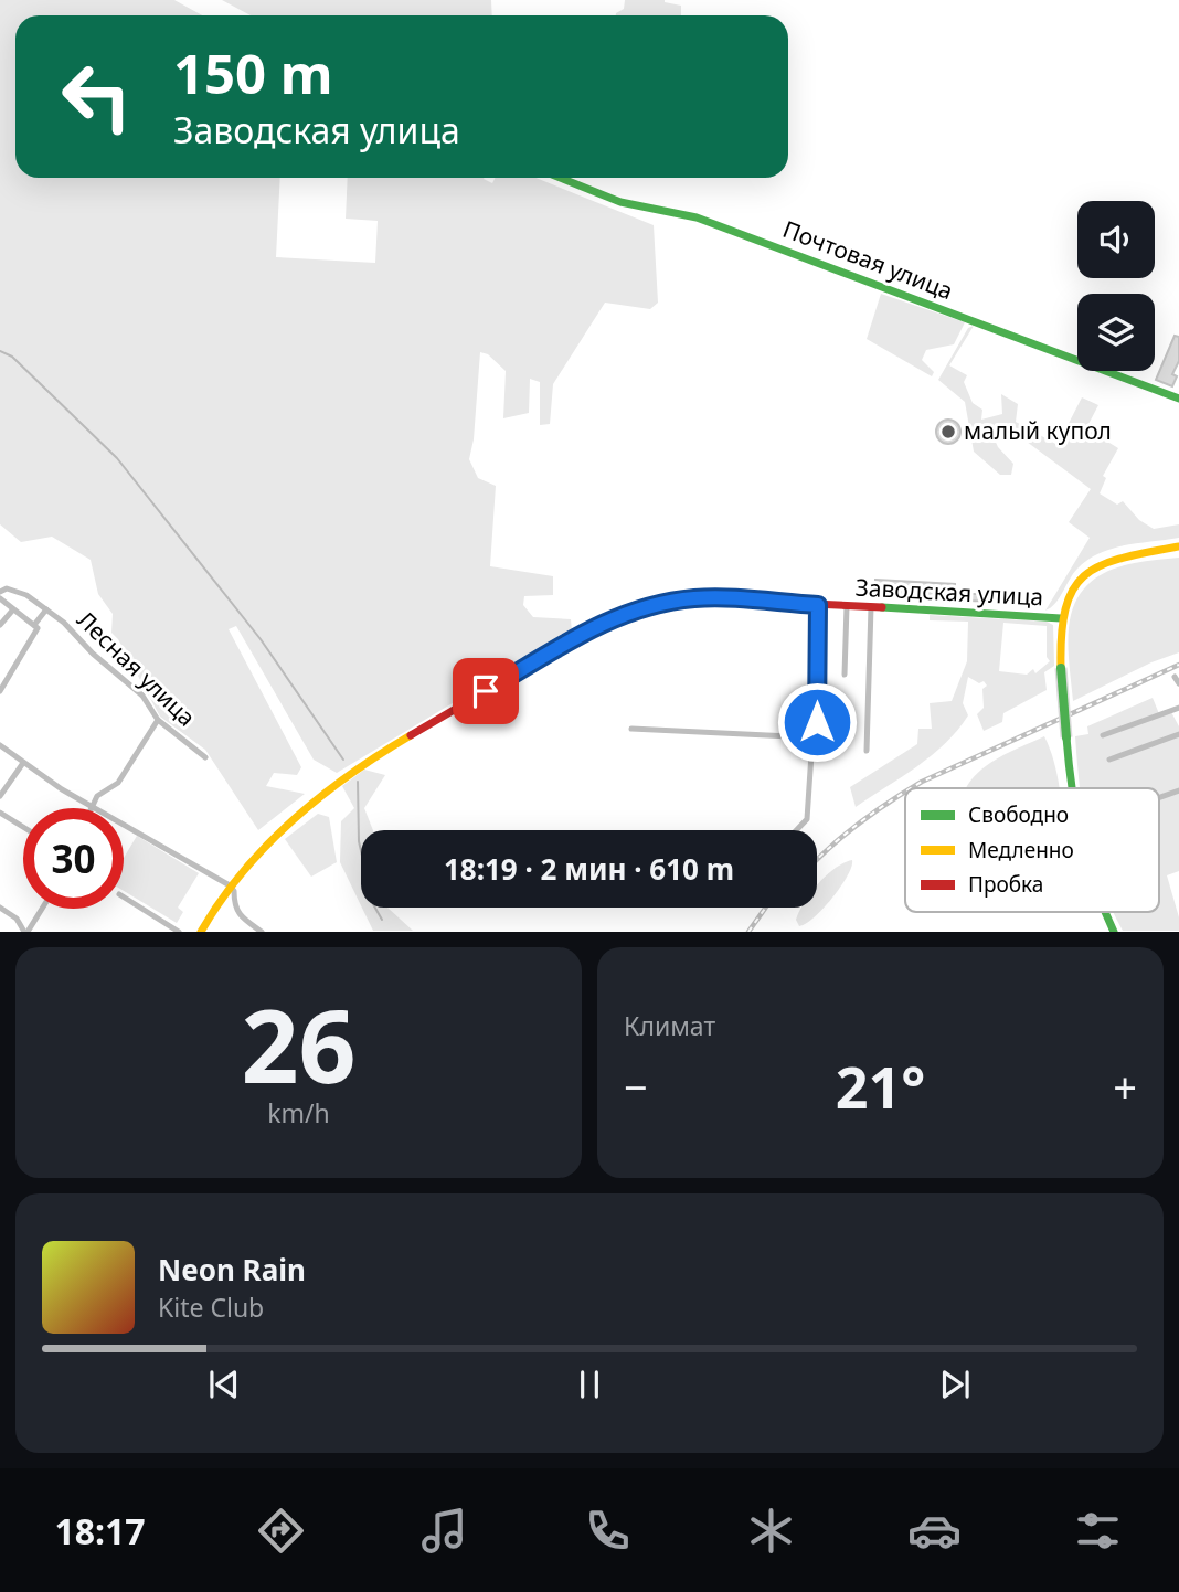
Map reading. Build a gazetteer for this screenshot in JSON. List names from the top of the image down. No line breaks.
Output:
{"streets":{"main road":["Почтовая улица","Заводская улица"],"street":["Лесная улица"]},"places":["малый купол"],"legend":["Свободно","Медленно","Пробка"],"page":{"turn":["150 m","Заводская улица"],"limit":"30","trip":"18:19 · 2 мин · 610 m","tile":[["26","km/h"],"Климат"],"heat":["−","21°","+"],"song":["Neon Rain","Kite Club"],"tabs":"18:17"}}
